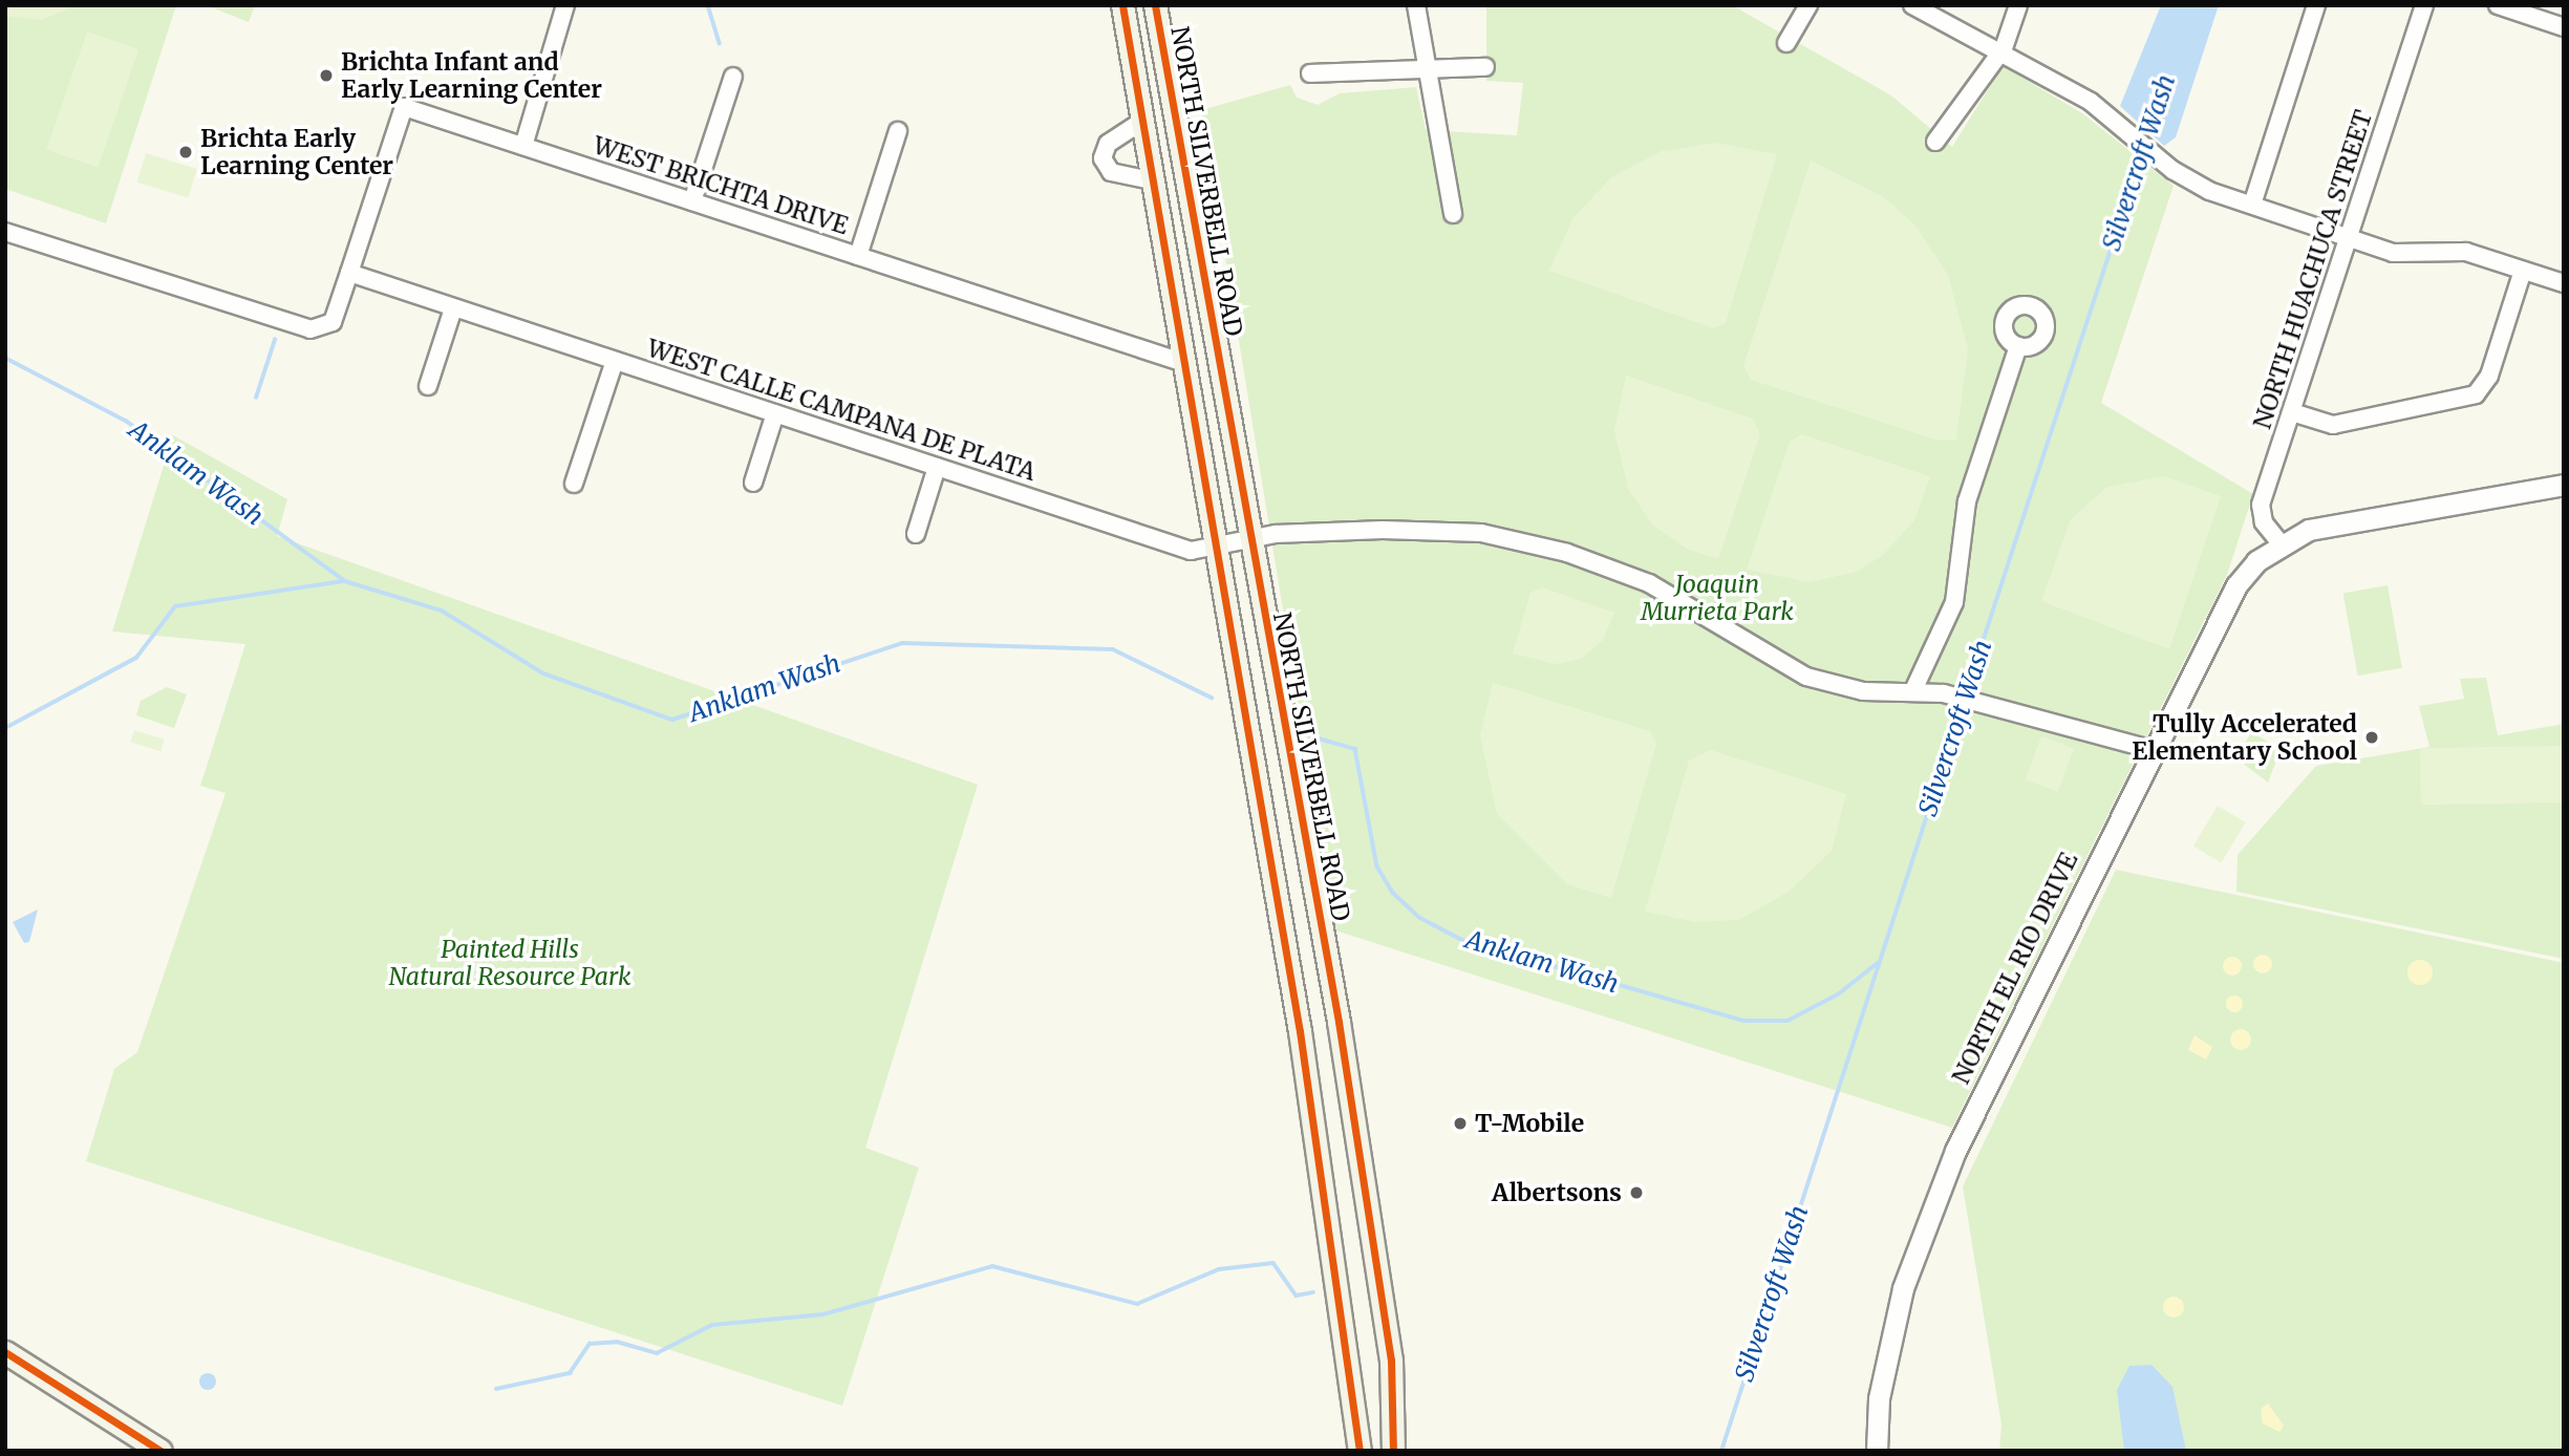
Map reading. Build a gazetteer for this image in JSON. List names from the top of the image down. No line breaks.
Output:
{"streets":{"main road":["NORTH SILVERBELL ROAD"],"street":["WEST BRICHTA DRIVE","NORTH HUACHUCA STREET","WEST CALLE CAMPANA DE PLATA","NORTH EL RIO DRIVE"]},"crossings":[["NORTH SILVERBELL ROAD","WEST BRICHTA DRIVE"],["NORTH SILVERBELL ROAD","WEST CALLE CAMPANA DE PLATA"],["WEST BRICHTA DRIVE","WEST CALLE CAMPANA DE PLATA"],["NORTH HUACHUCA STREET","NORTH EL RIO DRIVE"],["WEST CALLE CAMPANA DE PLATA","NORTH EL RIO DRIVE"]],"water":["Silvercroft Wash","Anklam Wash"],"parks":["Joaquin Murrieta Park","Painted Hills Natural Resource Park"],"places":["Brichta Infant and Early Learning Center","Brichta Early Learning Center","Tully Accelerated Elementary School","T-Mobile","Albertsons"]}
